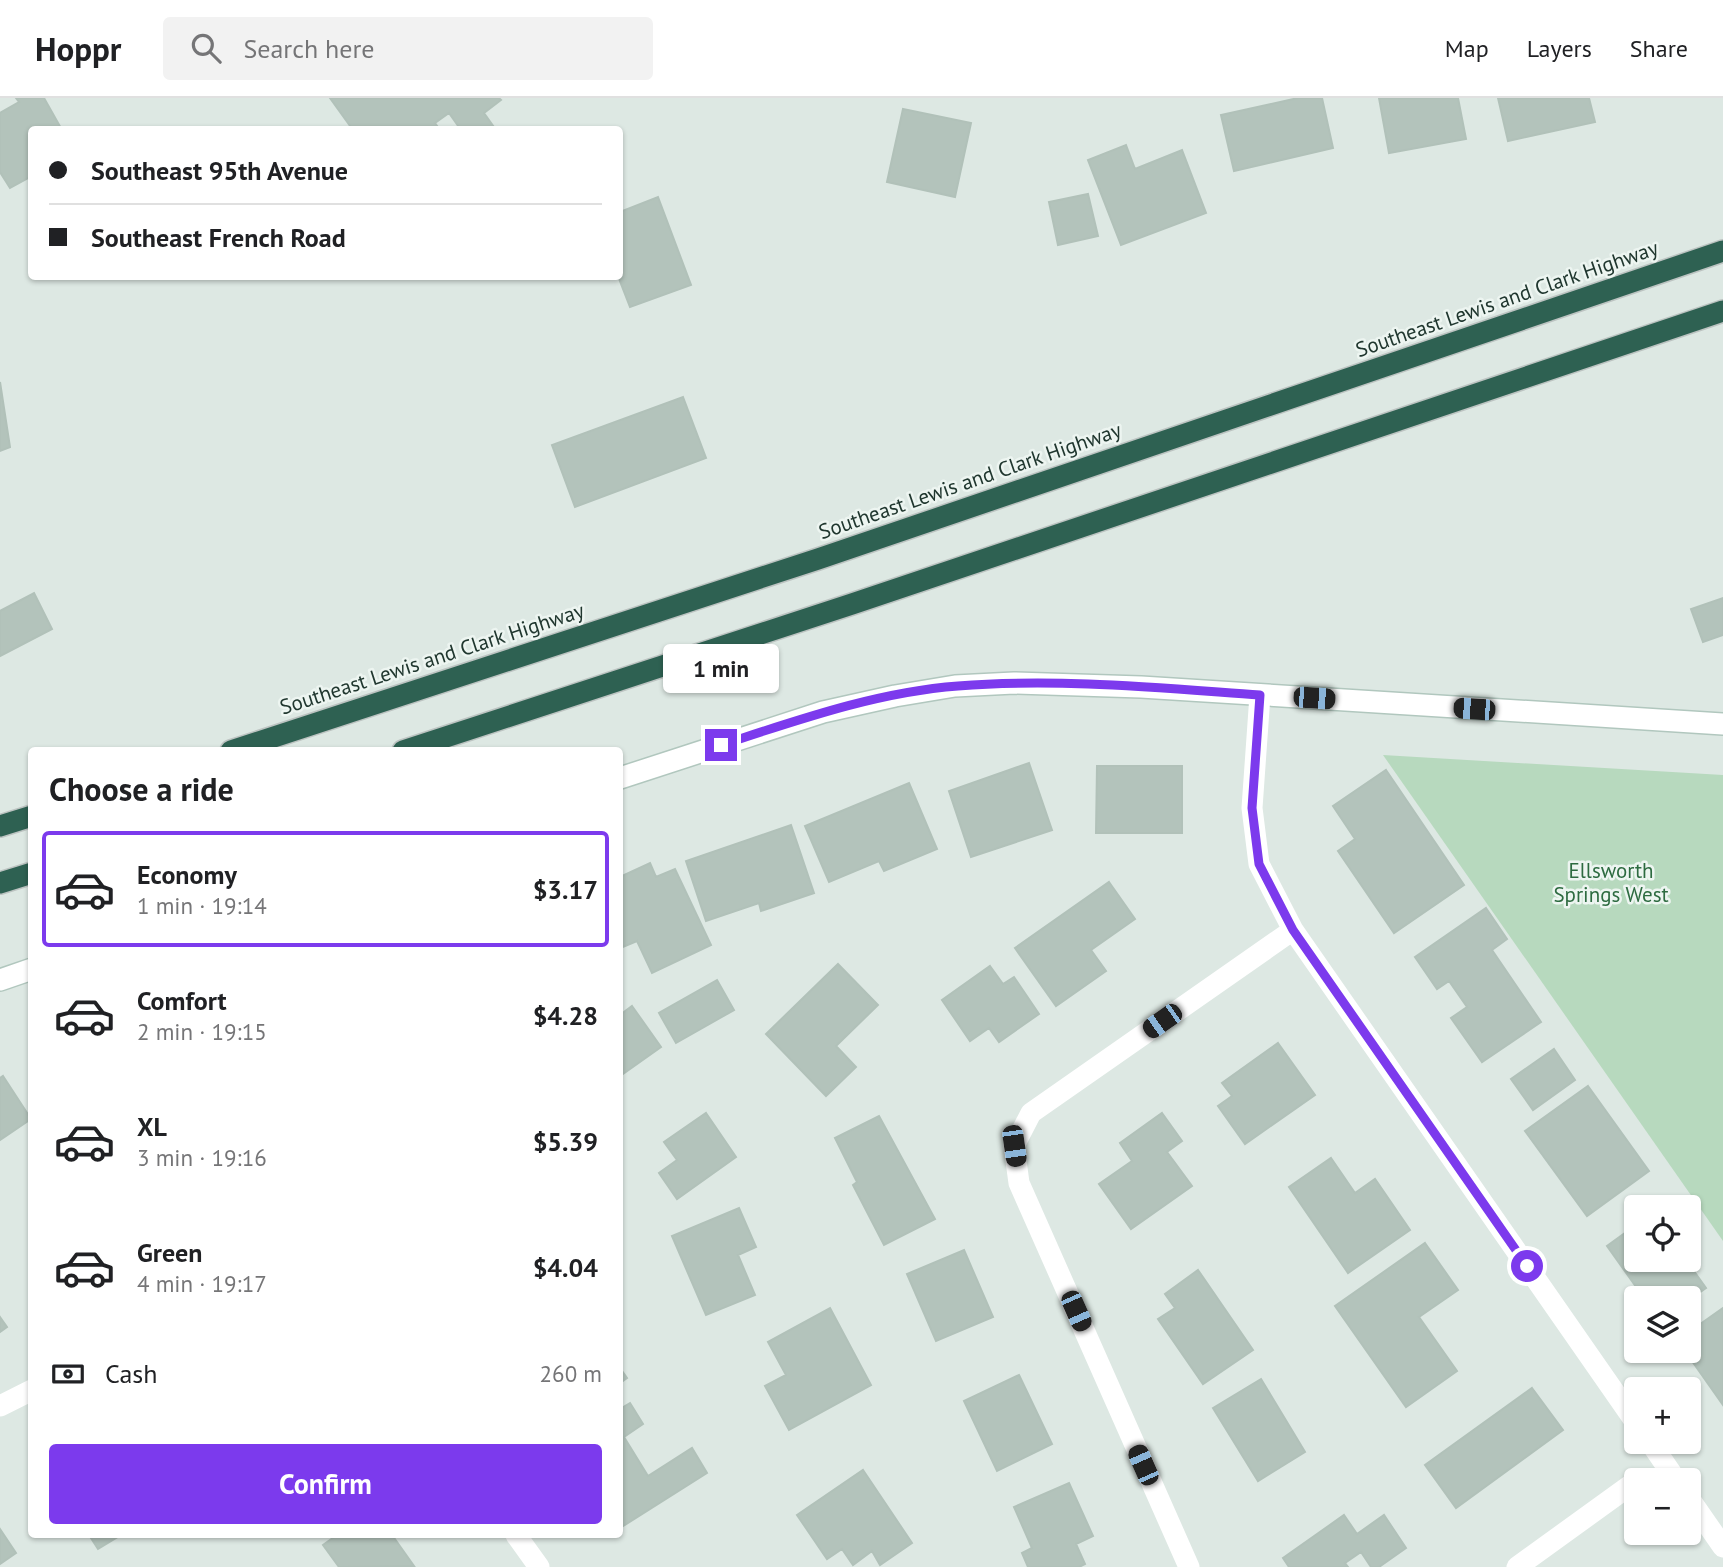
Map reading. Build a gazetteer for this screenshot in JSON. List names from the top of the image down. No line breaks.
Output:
{"streets":{"highway":["Southeast Lewis and Clark Highway"]},"parks":["Ellsworth Springs West"],"page":{"header":"Hoppr","search":"Search here","nav":["Map","Layers","Share"],"banner":["Southeast 95th Avenue","Southeast French Road"],"bubble":"1 min","heading":"Choose a ride","list":[{"name":"Economy","note":"1 min · 19:14","value":"$3.17"},{"name":"Comfort","note":"2 min · 19:15","value":"$4.28"},{"name":"XL","note":"3 min · 19:16","value":"$5.39"},{"name":"Green","note":"4 min · 19:17","value":"$4.04"}],"map_buttons":["+","−"],"pay":["Cash","260 m"],"buttons":"Confirm"}}
